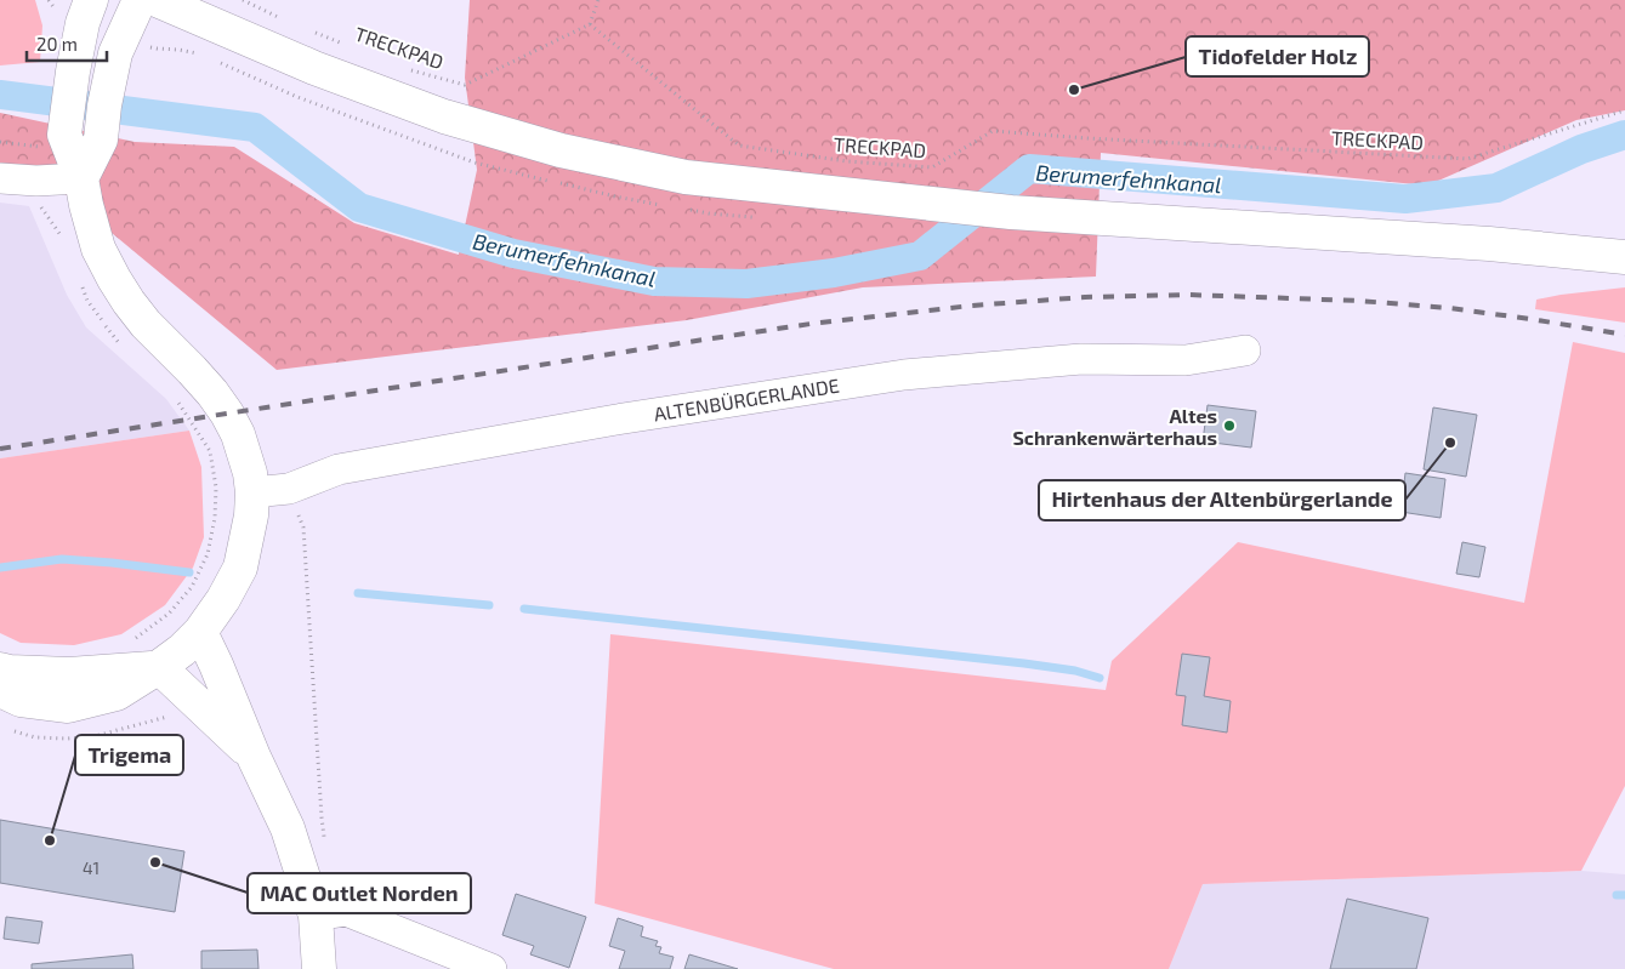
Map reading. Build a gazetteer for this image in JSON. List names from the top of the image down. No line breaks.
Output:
{"streets":{"street":["ALTENBÜRGERLANDE"],"path":["TRECKPAD"]},"water":["Berumerfehnkanal"],"places":["Tidofelder Holz","Altes Schrankenwärterhaus","Hirtenhaus der Altenbürgerlande","Trigema","MAC Outlet Norden"],"house_numbers":["41"],"scale_bar":"20 m"}
